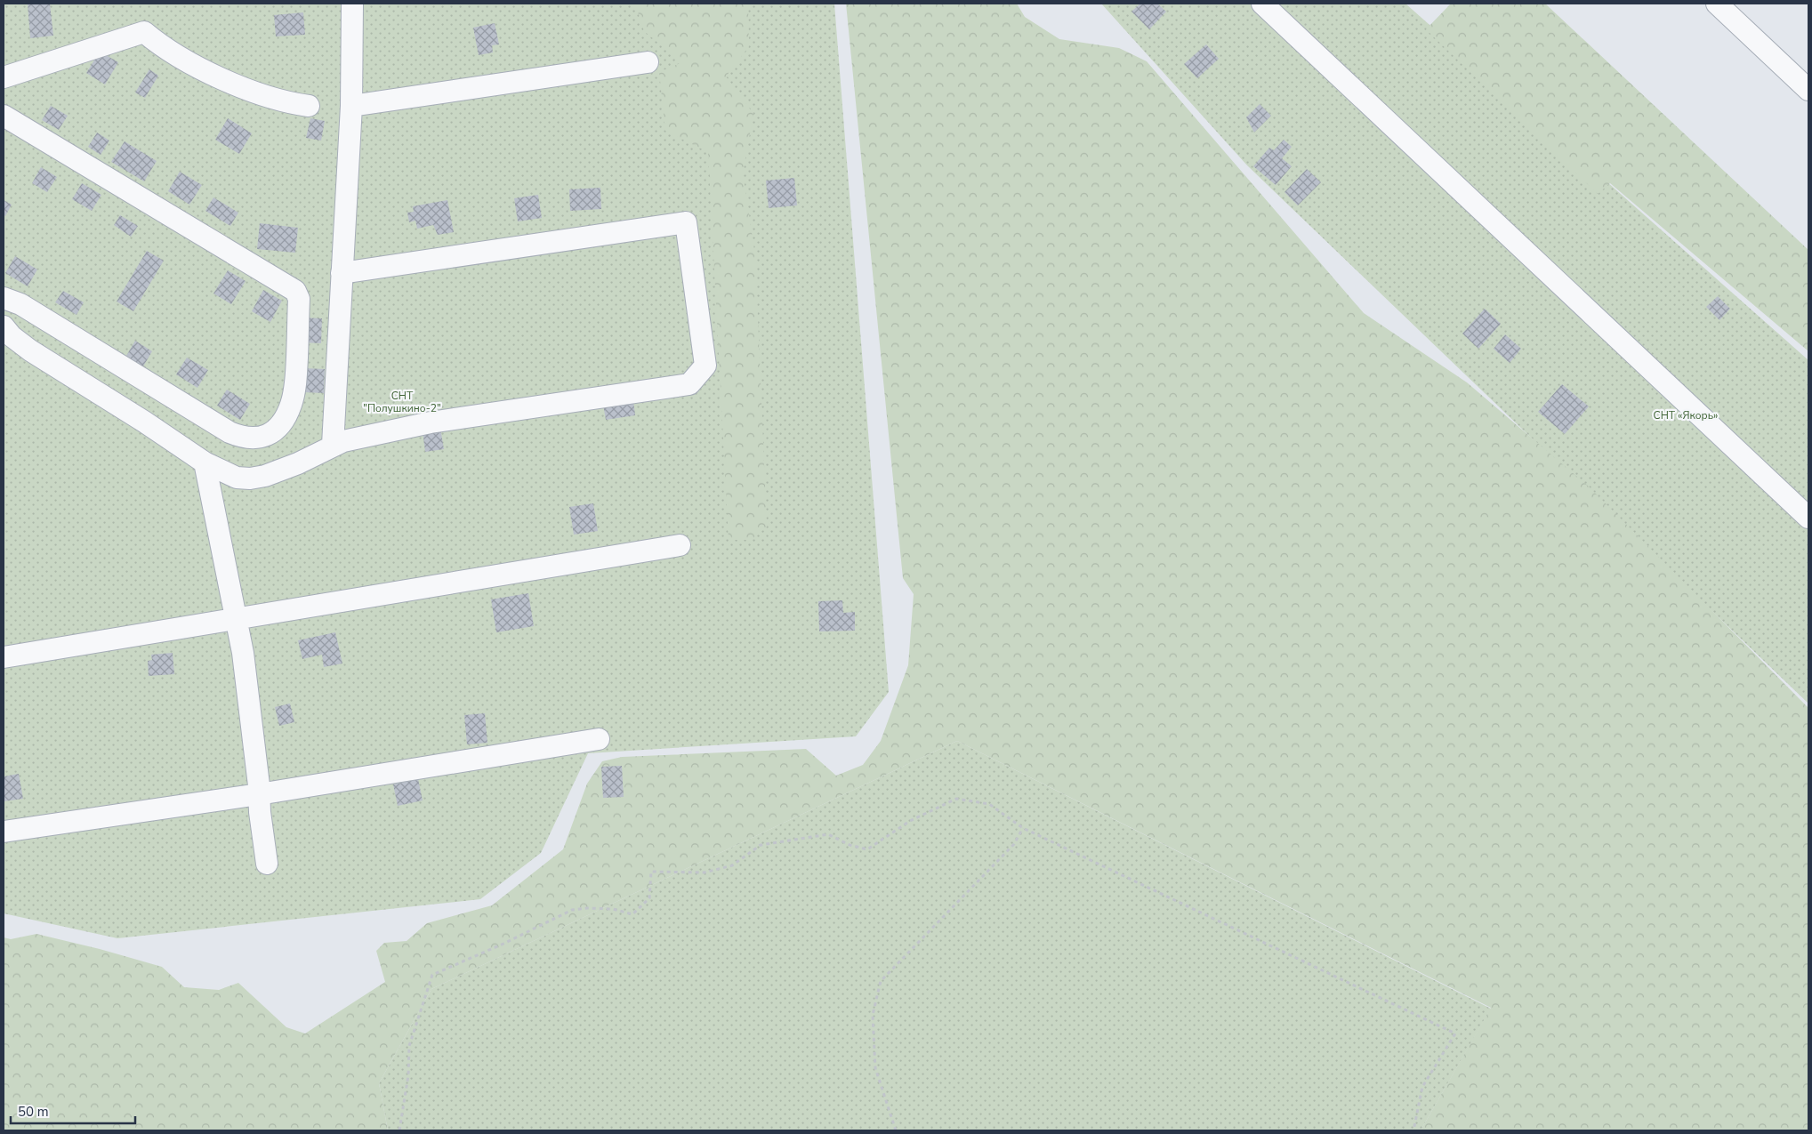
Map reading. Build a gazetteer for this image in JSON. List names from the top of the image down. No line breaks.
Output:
{"parks":["СНТ \"Полушкино-2\"","СНТ «Якорь»"],"scale_bar":"50 m"}
